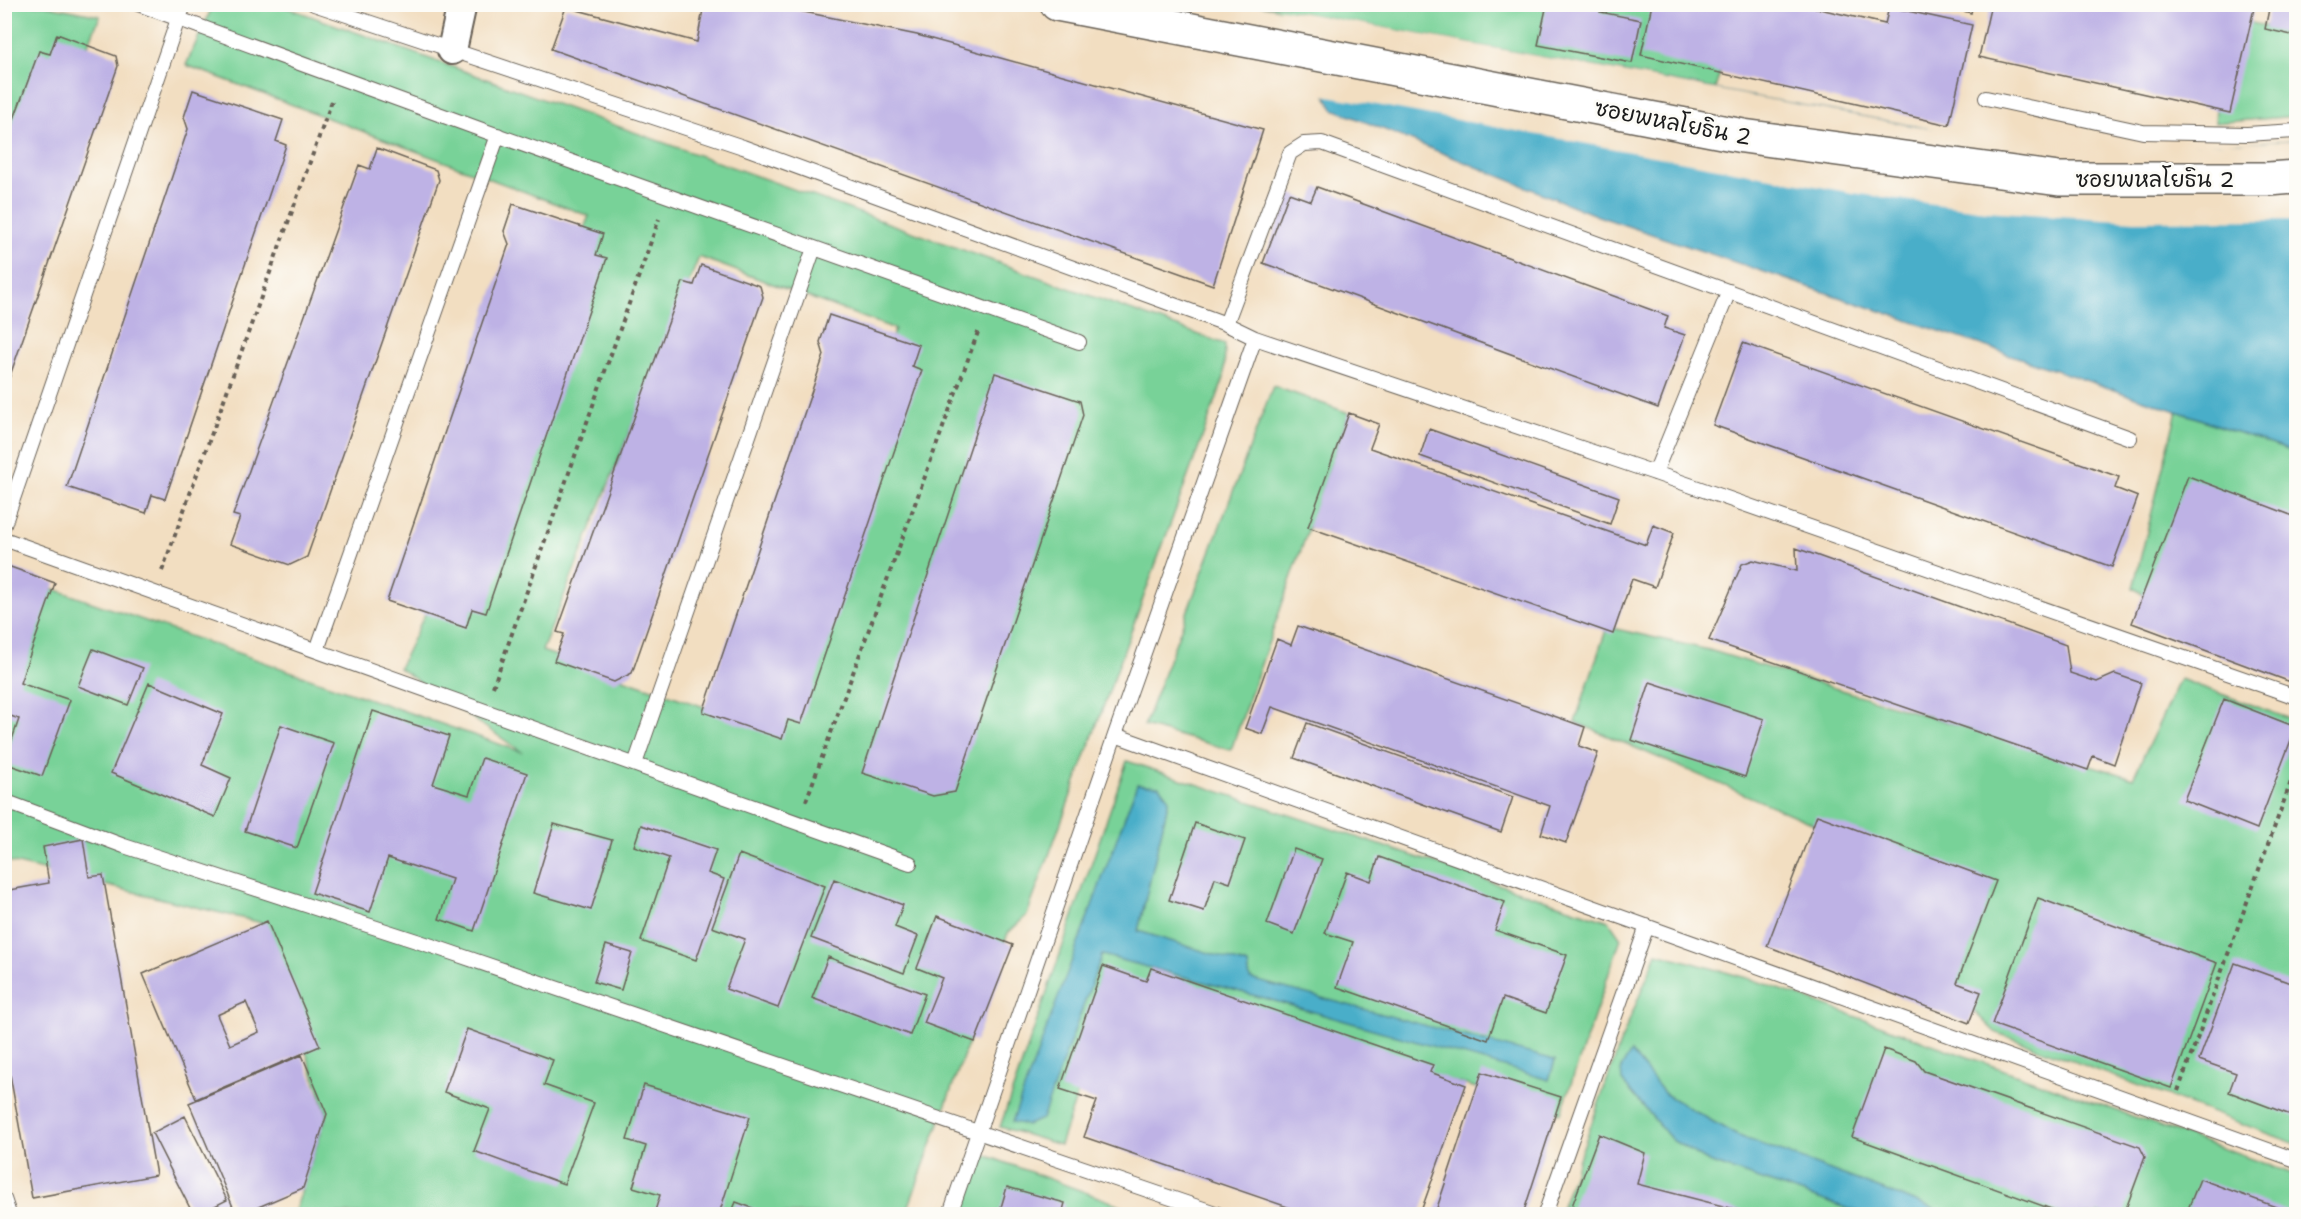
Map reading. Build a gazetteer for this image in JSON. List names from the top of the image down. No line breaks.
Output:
{"streets":{"street":["ซอยพหลโยธิน 2"]}}
